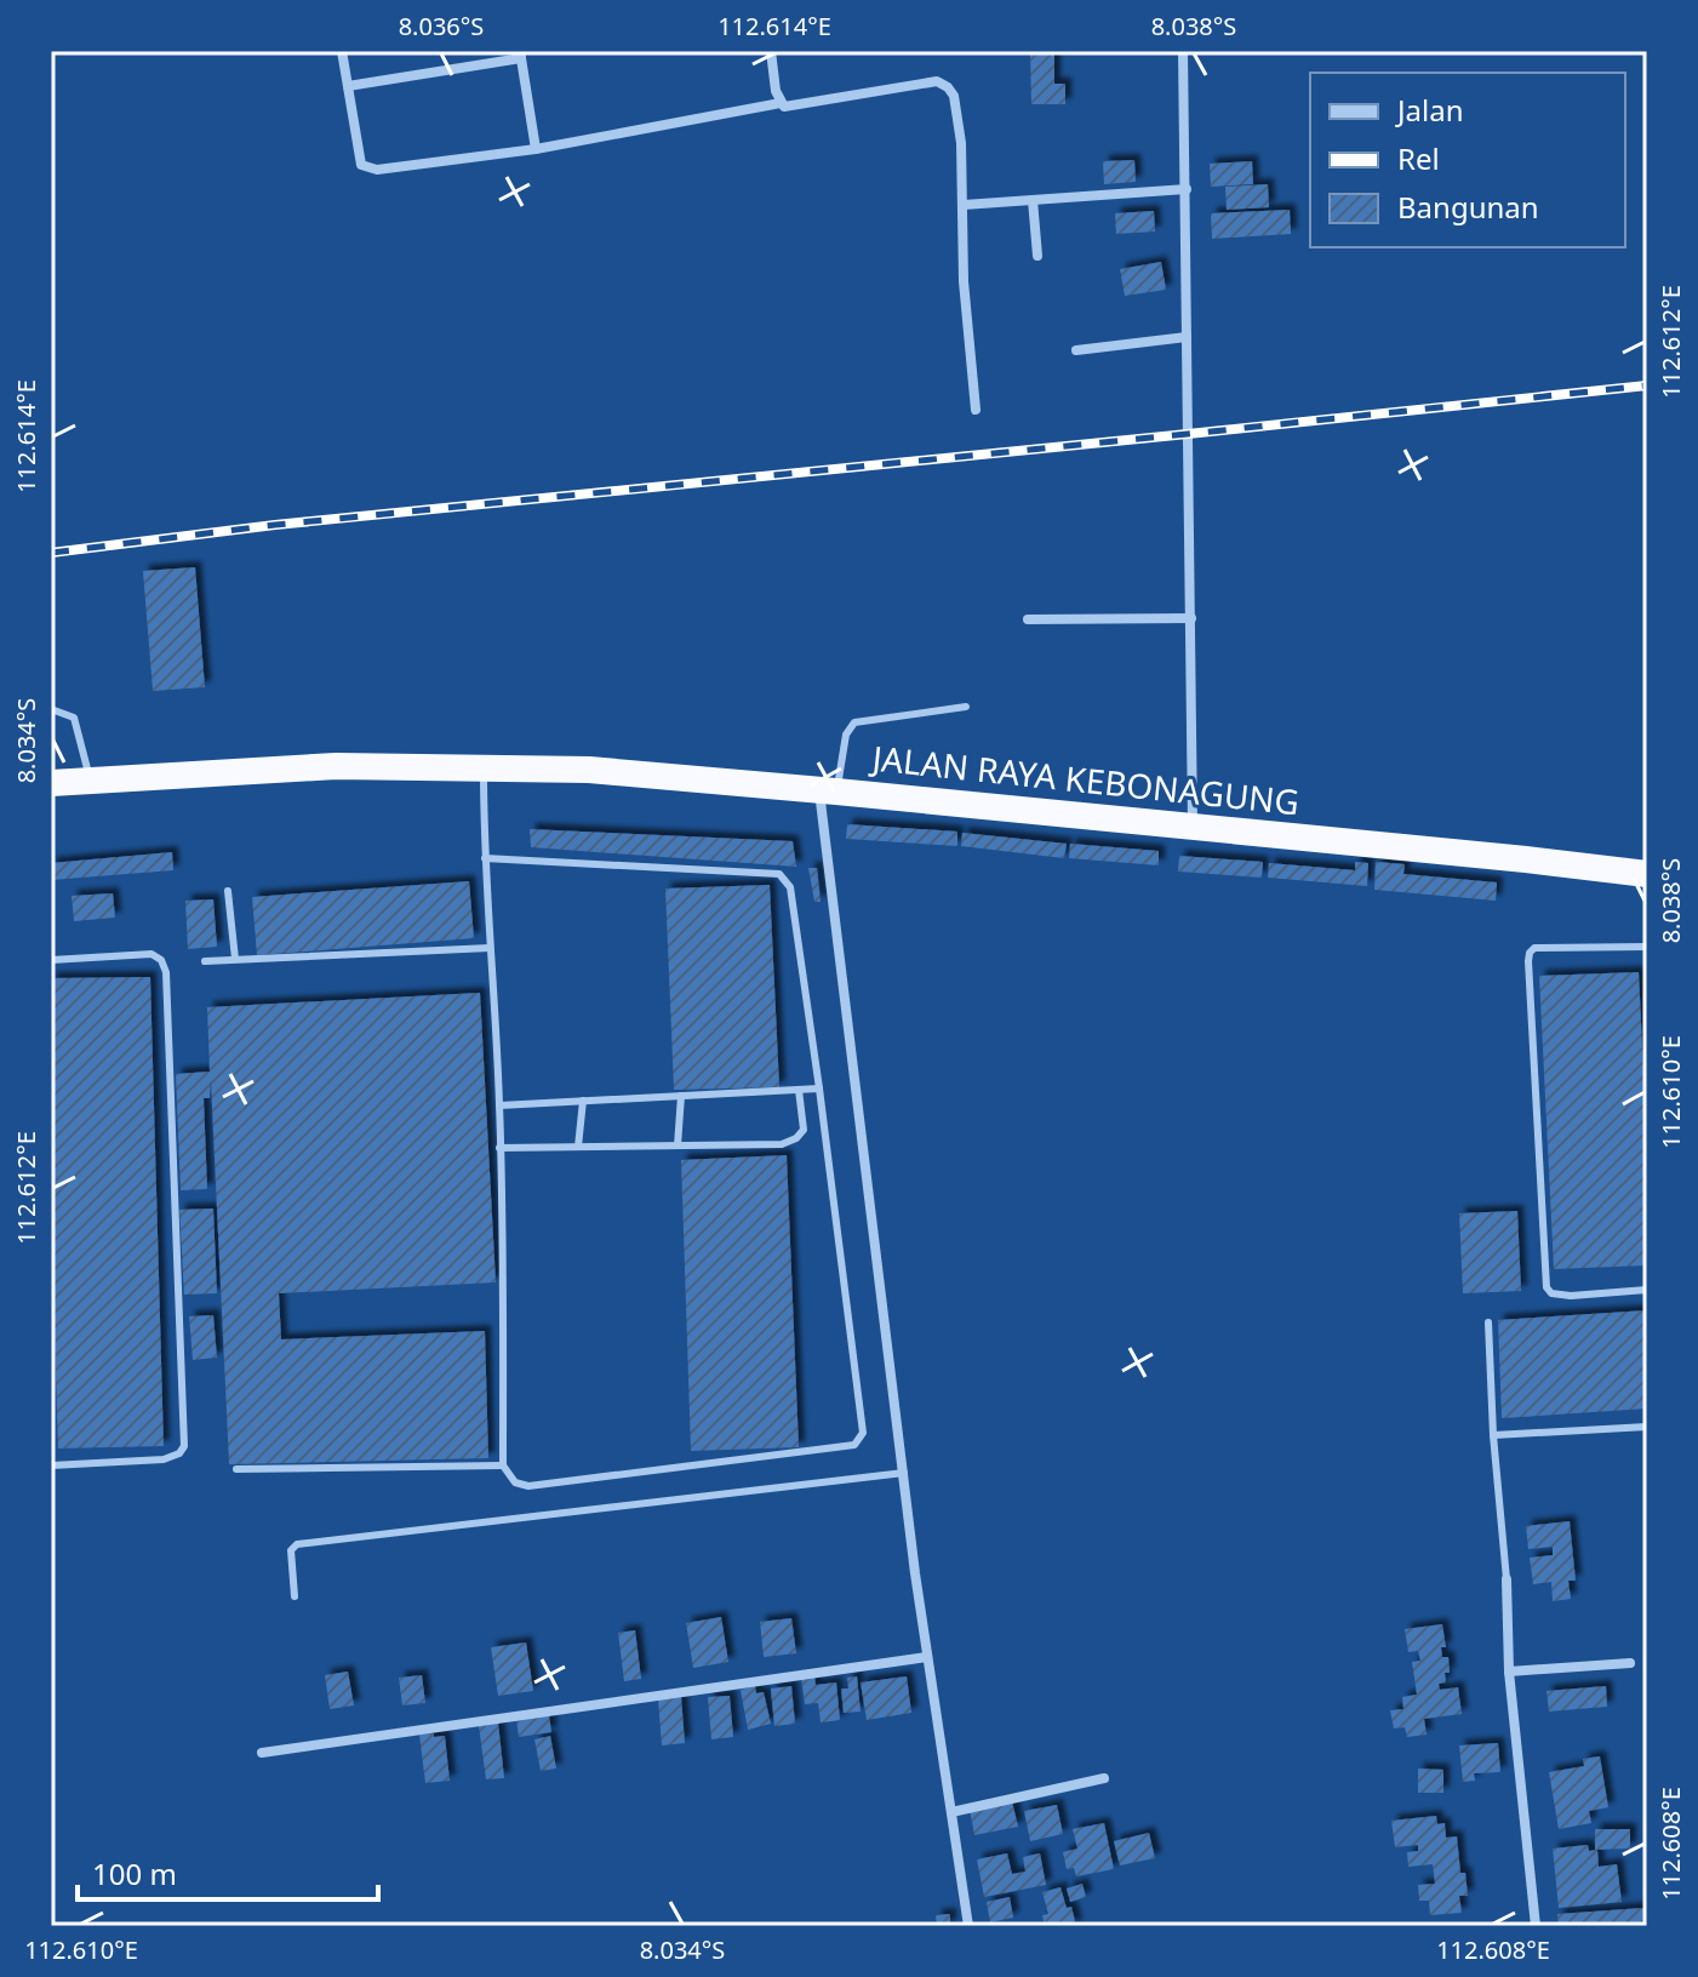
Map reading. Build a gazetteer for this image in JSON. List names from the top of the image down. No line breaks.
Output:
{"streets":{"highway":["JALAN RAYA KEBONAGUNG"]},"legend":["Jalan","Rel","Bangunan"],"scale_bar":"100 m","coordinates":["8.036°S","112.614°E","8.038°S","112.612°E","8.034°S","112.610°E","112.608°E"]}
